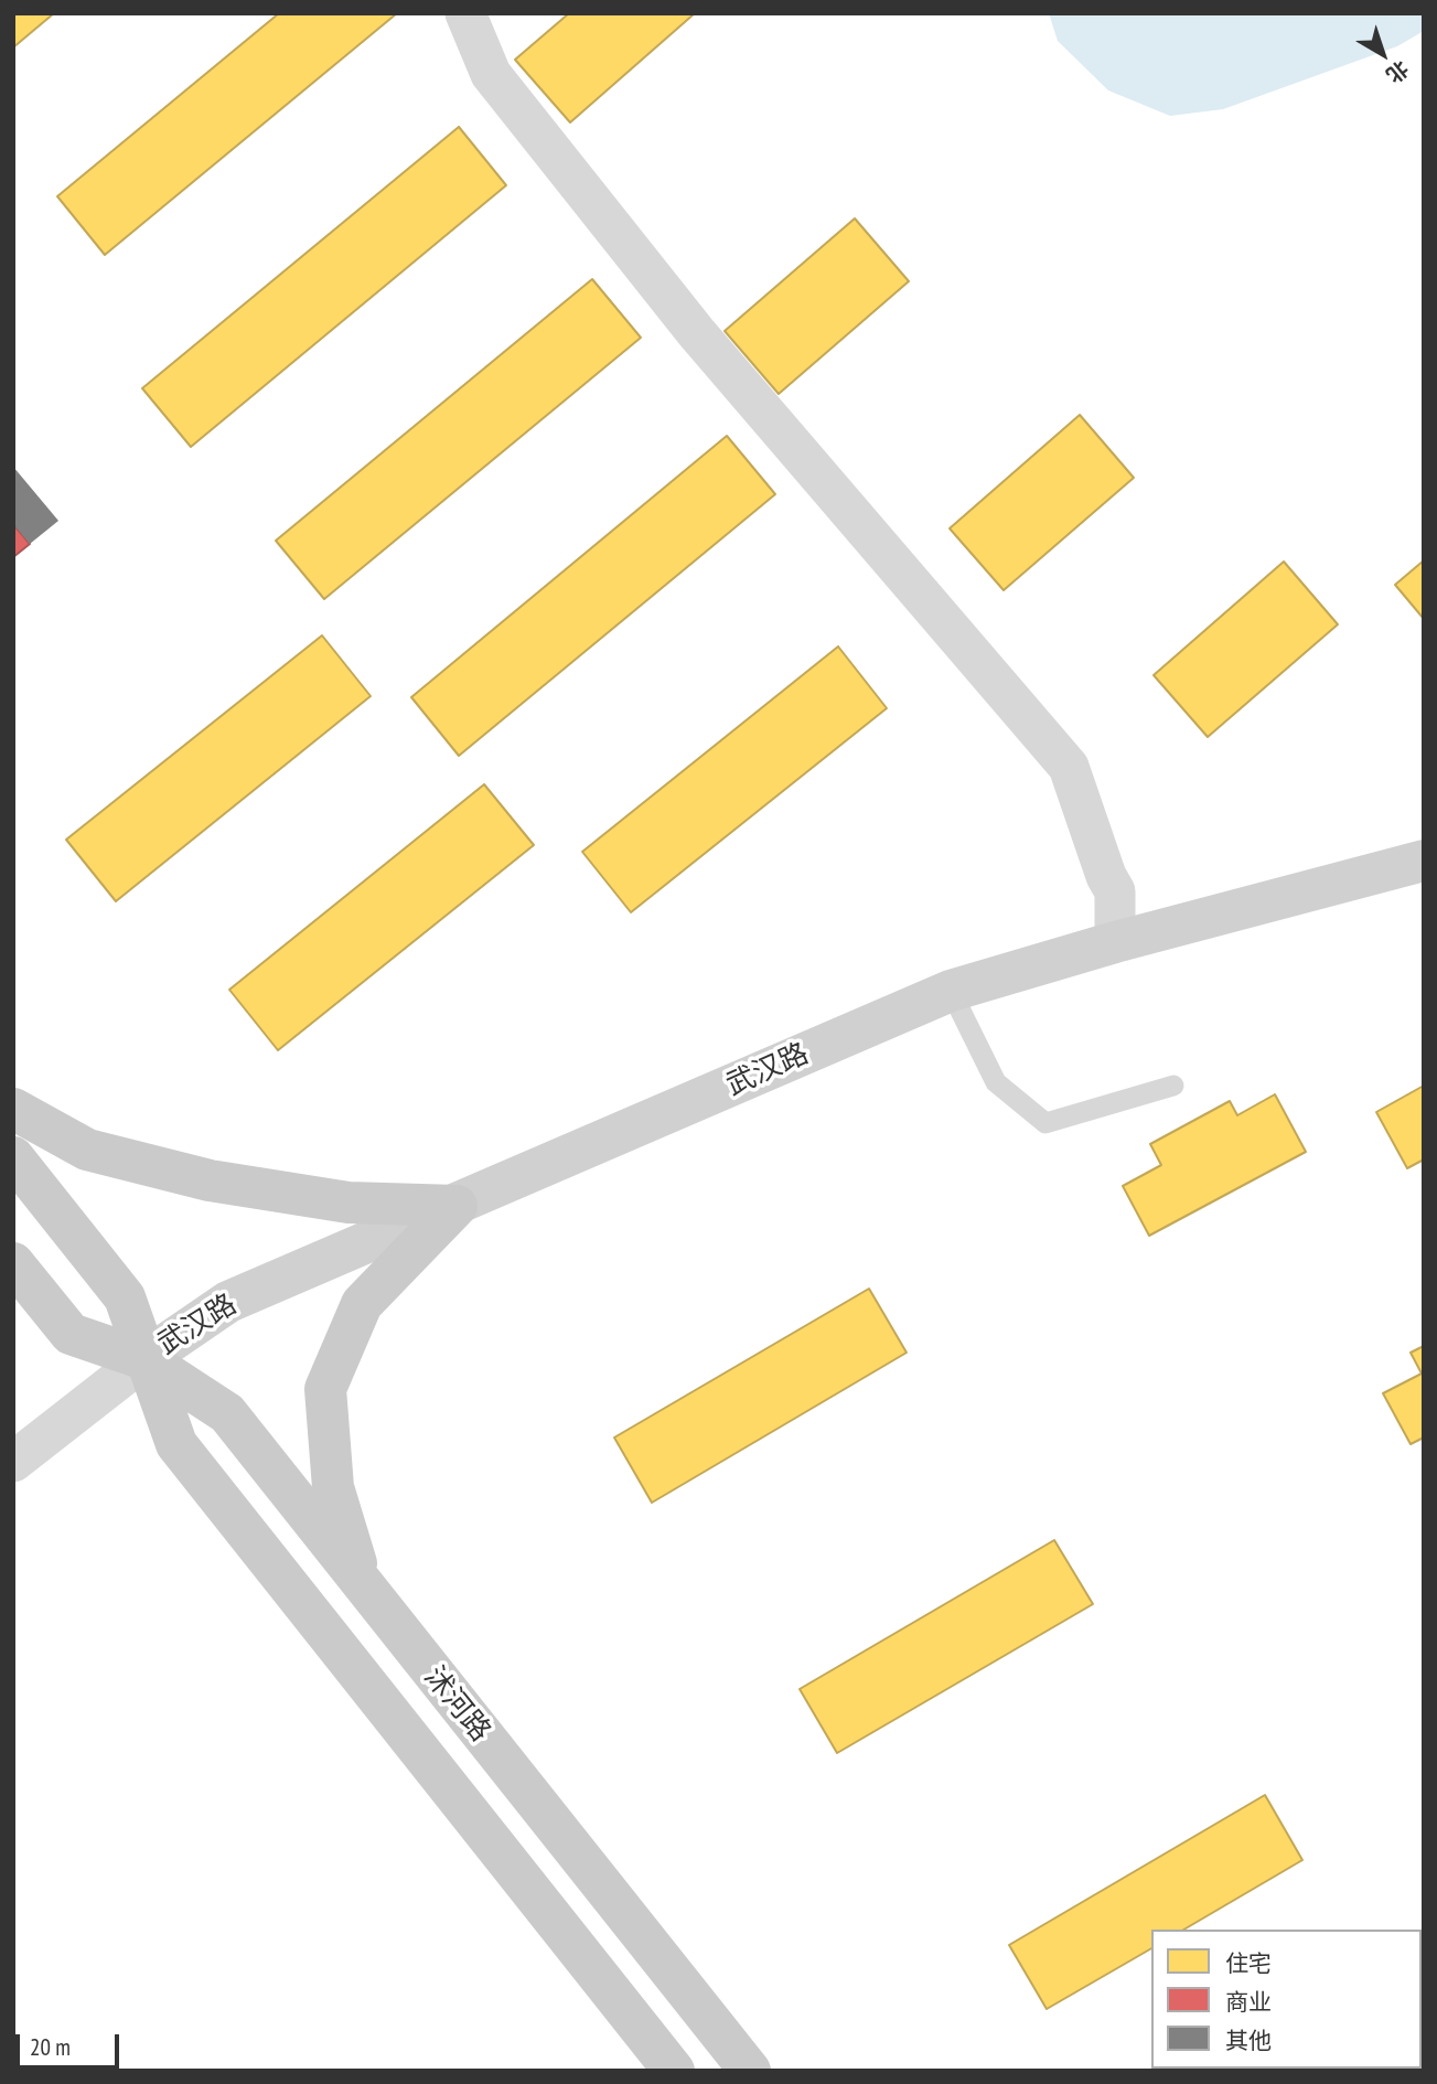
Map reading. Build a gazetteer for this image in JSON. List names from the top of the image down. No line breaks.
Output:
{"streets":{"main road":["沭河路"],"street":["武汉路"]},"crossings":[["武汉路","沭河路"]],"legend":["住宅","商业","其他"],"scale_bar":"20 m","north":"bottom right"}
